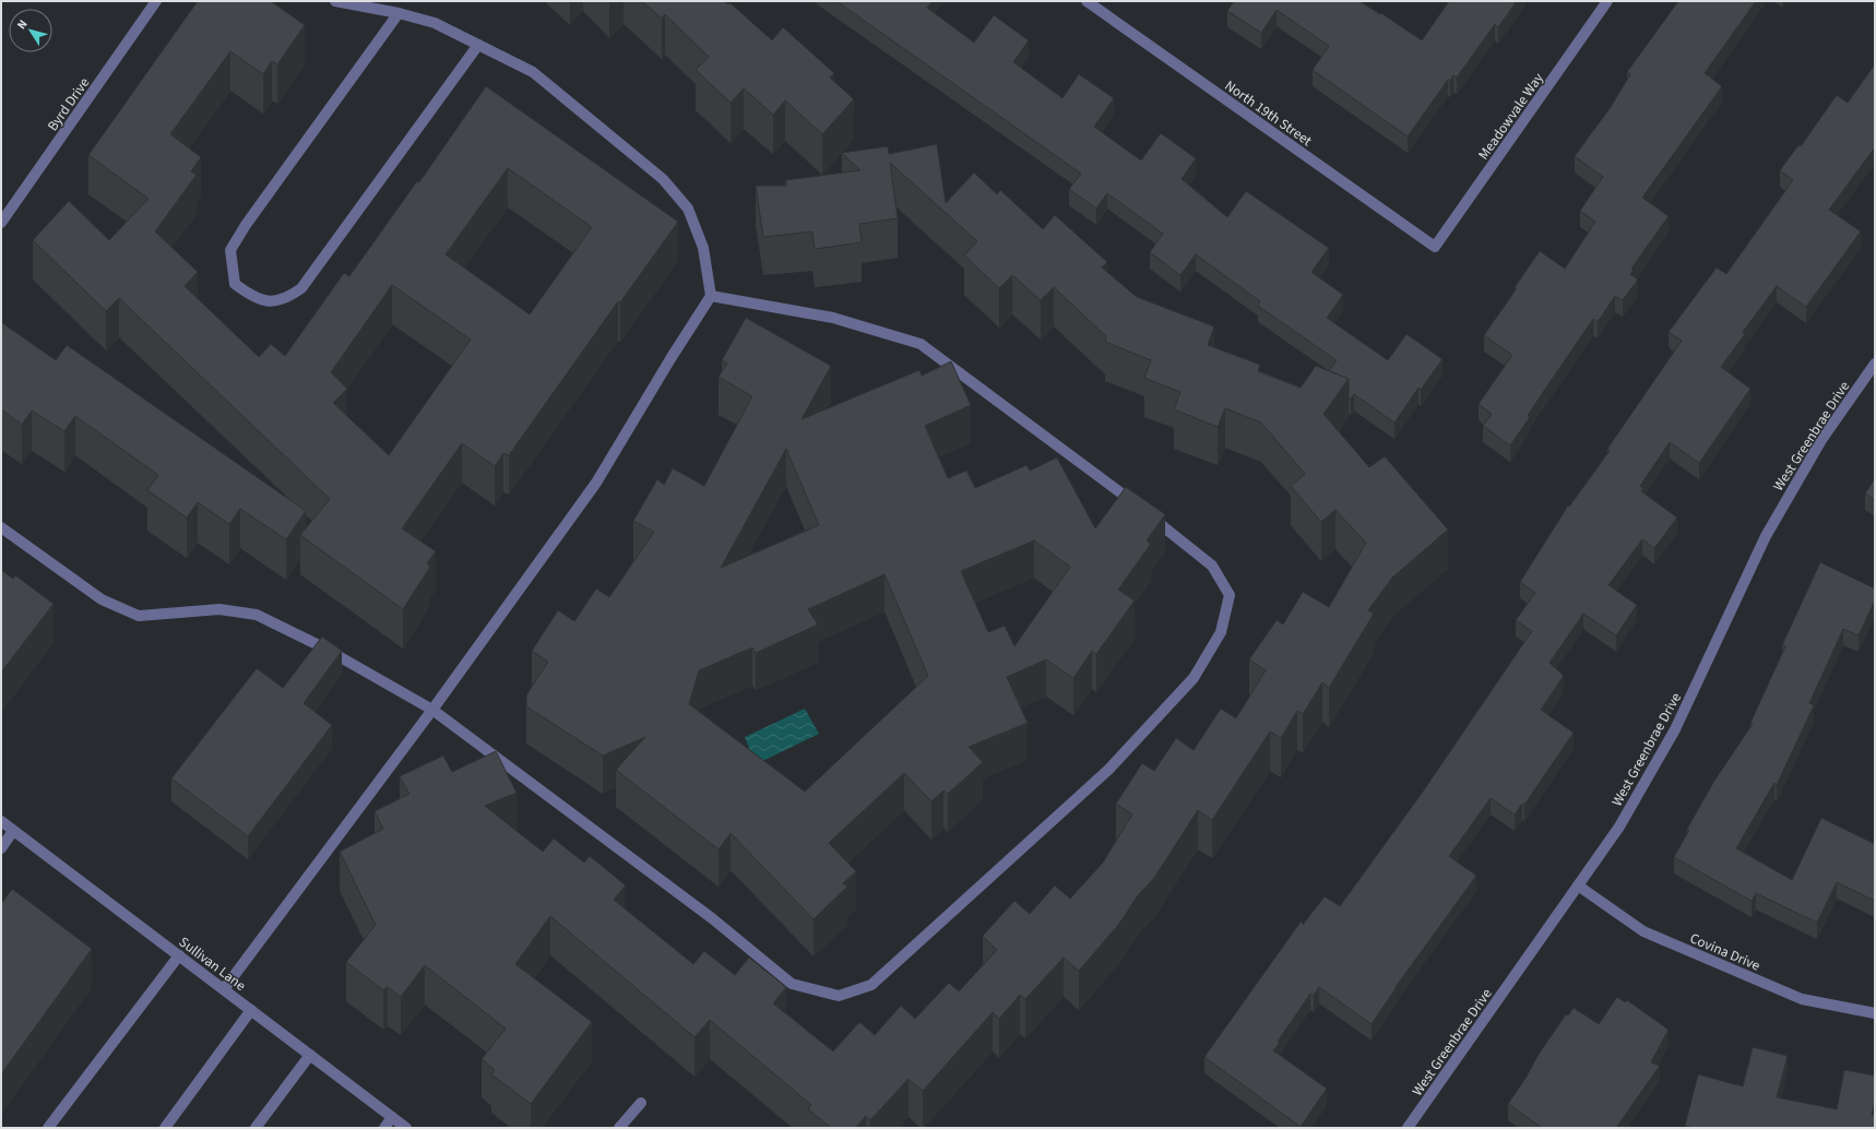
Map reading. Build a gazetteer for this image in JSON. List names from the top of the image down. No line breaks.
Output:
{"streets":{"street":["Byrd Drive","North 19th Street","Meadowvale Way","West Greenbrae Drive","Covina Drive","Sullivan Lane"]},"crossings":[["North 19th Street","Meadowvale Way"],["West Greenbrae Drive","Covina Drive"]],"north":"top left"}
